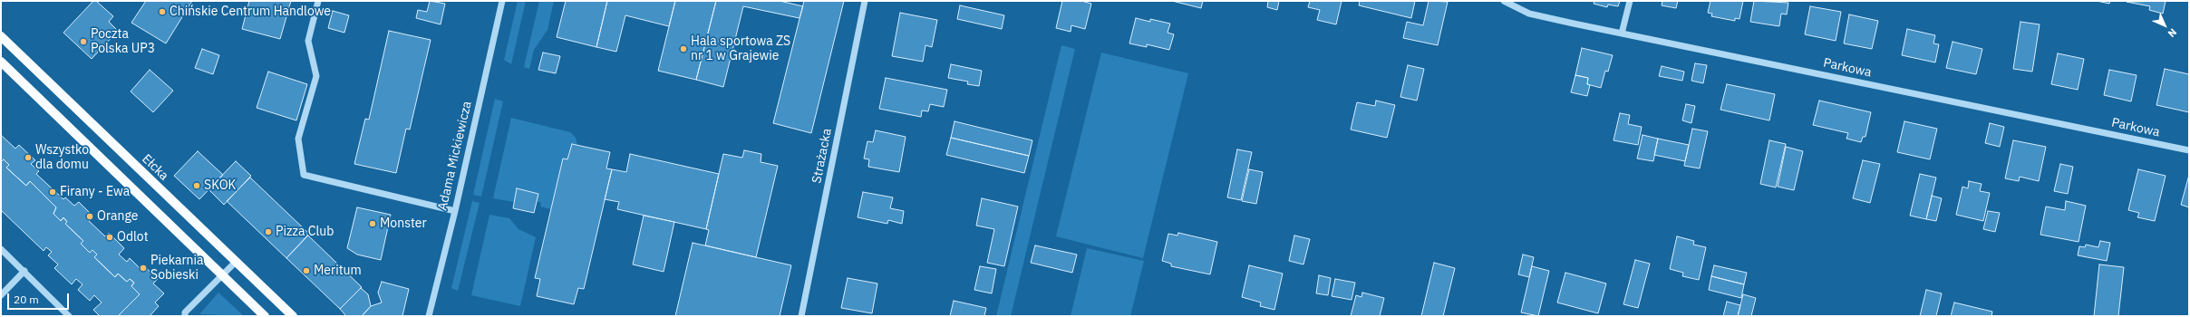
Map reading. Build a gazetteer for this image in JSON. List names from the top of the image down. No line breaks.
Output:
{"streets":{"main road":["Ełcka"],"street":["Parkowa","Adama Mickiewicza","Strażacka"]},"places":["Chińskie Centrum Handlowe","Poczta Polska UP3","Hala sportowa ZS nr 1 w Grajewie","Wszystko dla domu","SKOK","Firany - Ewa","Orange","Monster","Pizza Club","Odlot","Piekarnia Sobieski","Meritum"],"scale_bar":"20 m","north":"bottom right"}
